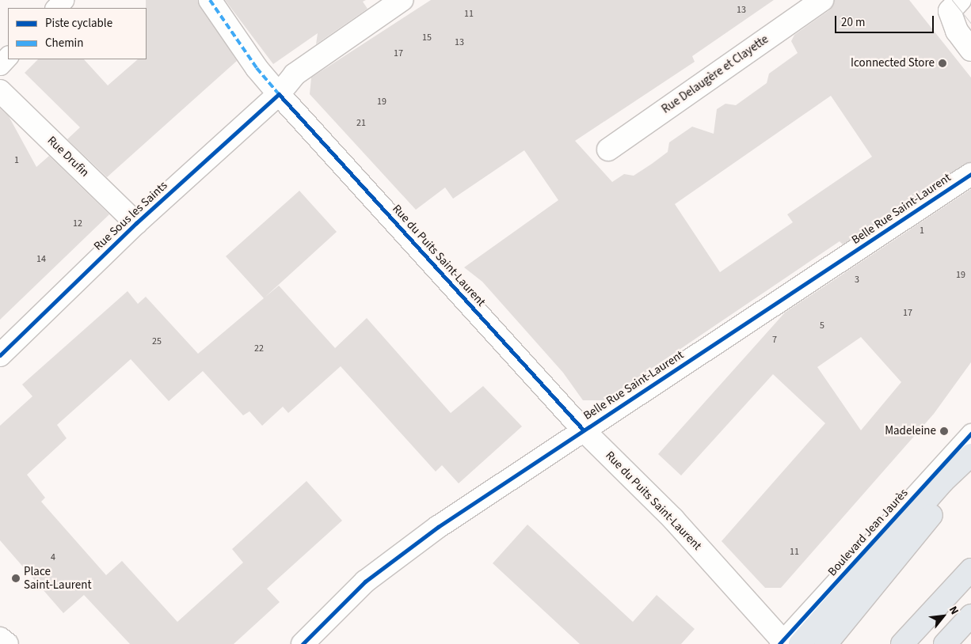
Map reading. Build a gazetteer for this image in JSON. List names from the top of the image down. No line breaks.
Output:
{"streets":{"main road":["Boulevard Jean Jaurès"],"street":["Rue Delaugère et Clayette","Rue Drufin","Belle Rue Saint-Laurent","Rue Sous les Saints","Rue du Puits Saint-Laurent"]},"crossings":[["Rue Drufin","Rue Sous les Saints"],["Belle Rue Saint-Laurent","Rue du Puits Saint-Laurent"],["Rue Sous les Saints","Rue du Puits Saint-Laurent"],["Rue du Puits Saint-Laurent","Boulevard Jean Jaurès"]],"places":["Iconnected Store","Madeleine","Place Saint-Laurent"],"house_numbers":["13","11","15","13","17","19","21","1","12","1","14","19","3","17","5","7","25","22","11","4"],"legend":["Piste cyclable","Chemin"],"scale_bar":"20 m","north":"top right"}
